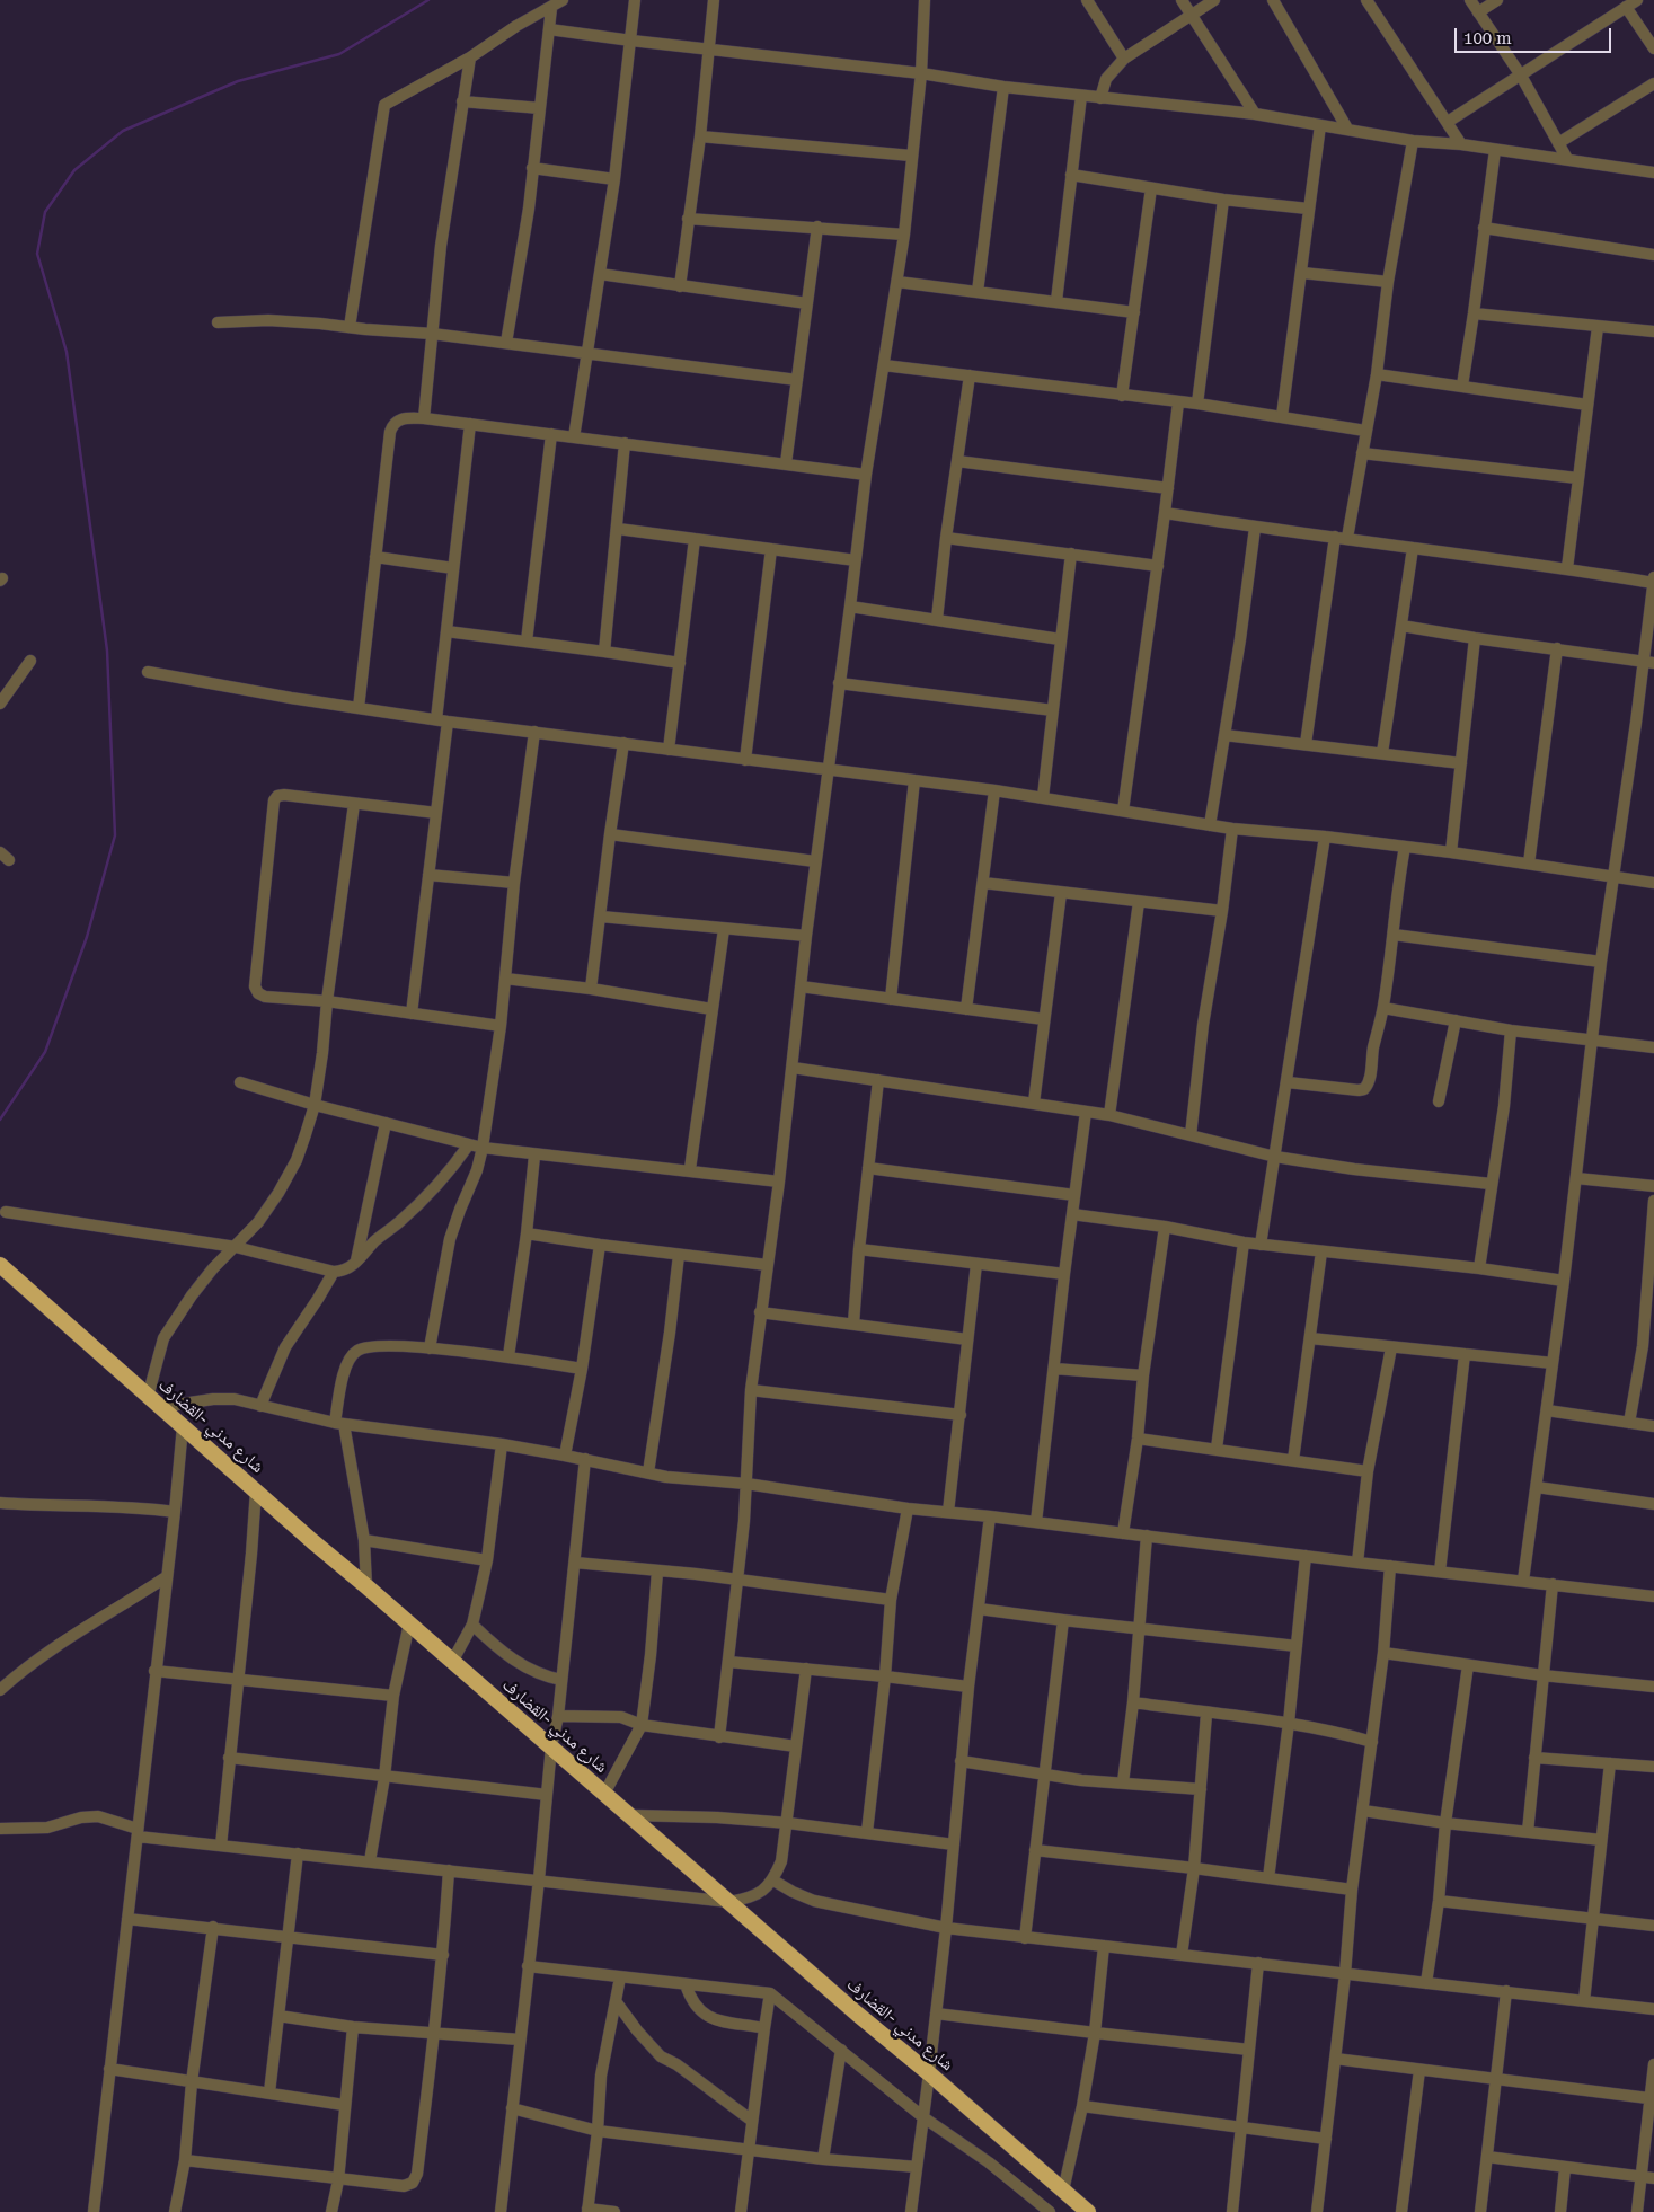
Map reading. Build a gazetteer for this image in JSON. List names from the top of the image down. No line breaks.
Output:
{"streets":{"highway":["شارع مدني -القضارف"]},"scale_bar":"100 m"}
